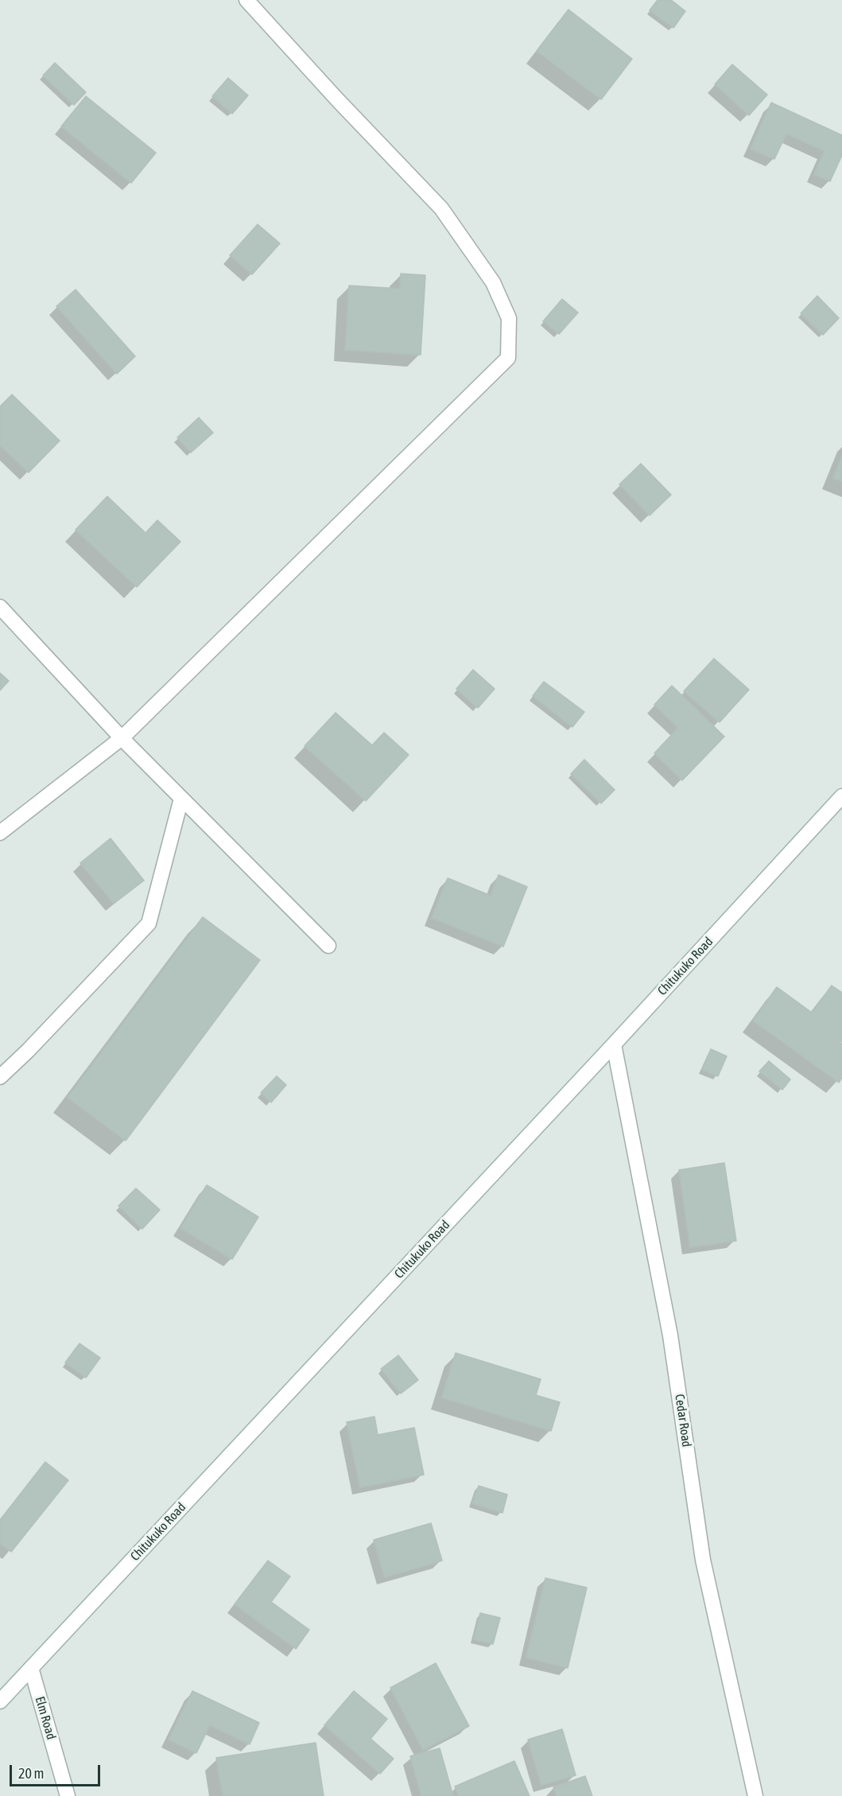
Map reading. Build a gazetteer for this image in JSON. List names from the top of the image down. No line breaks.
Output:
{"streets":{"street":["Chitukuko Road","Cedar Road","Elm Road"]},"crossings":[["Chitukuko Road","Cedar Road"],["Chitukuko Road","Elm Road"]],"scale_bar":"20 m"}
